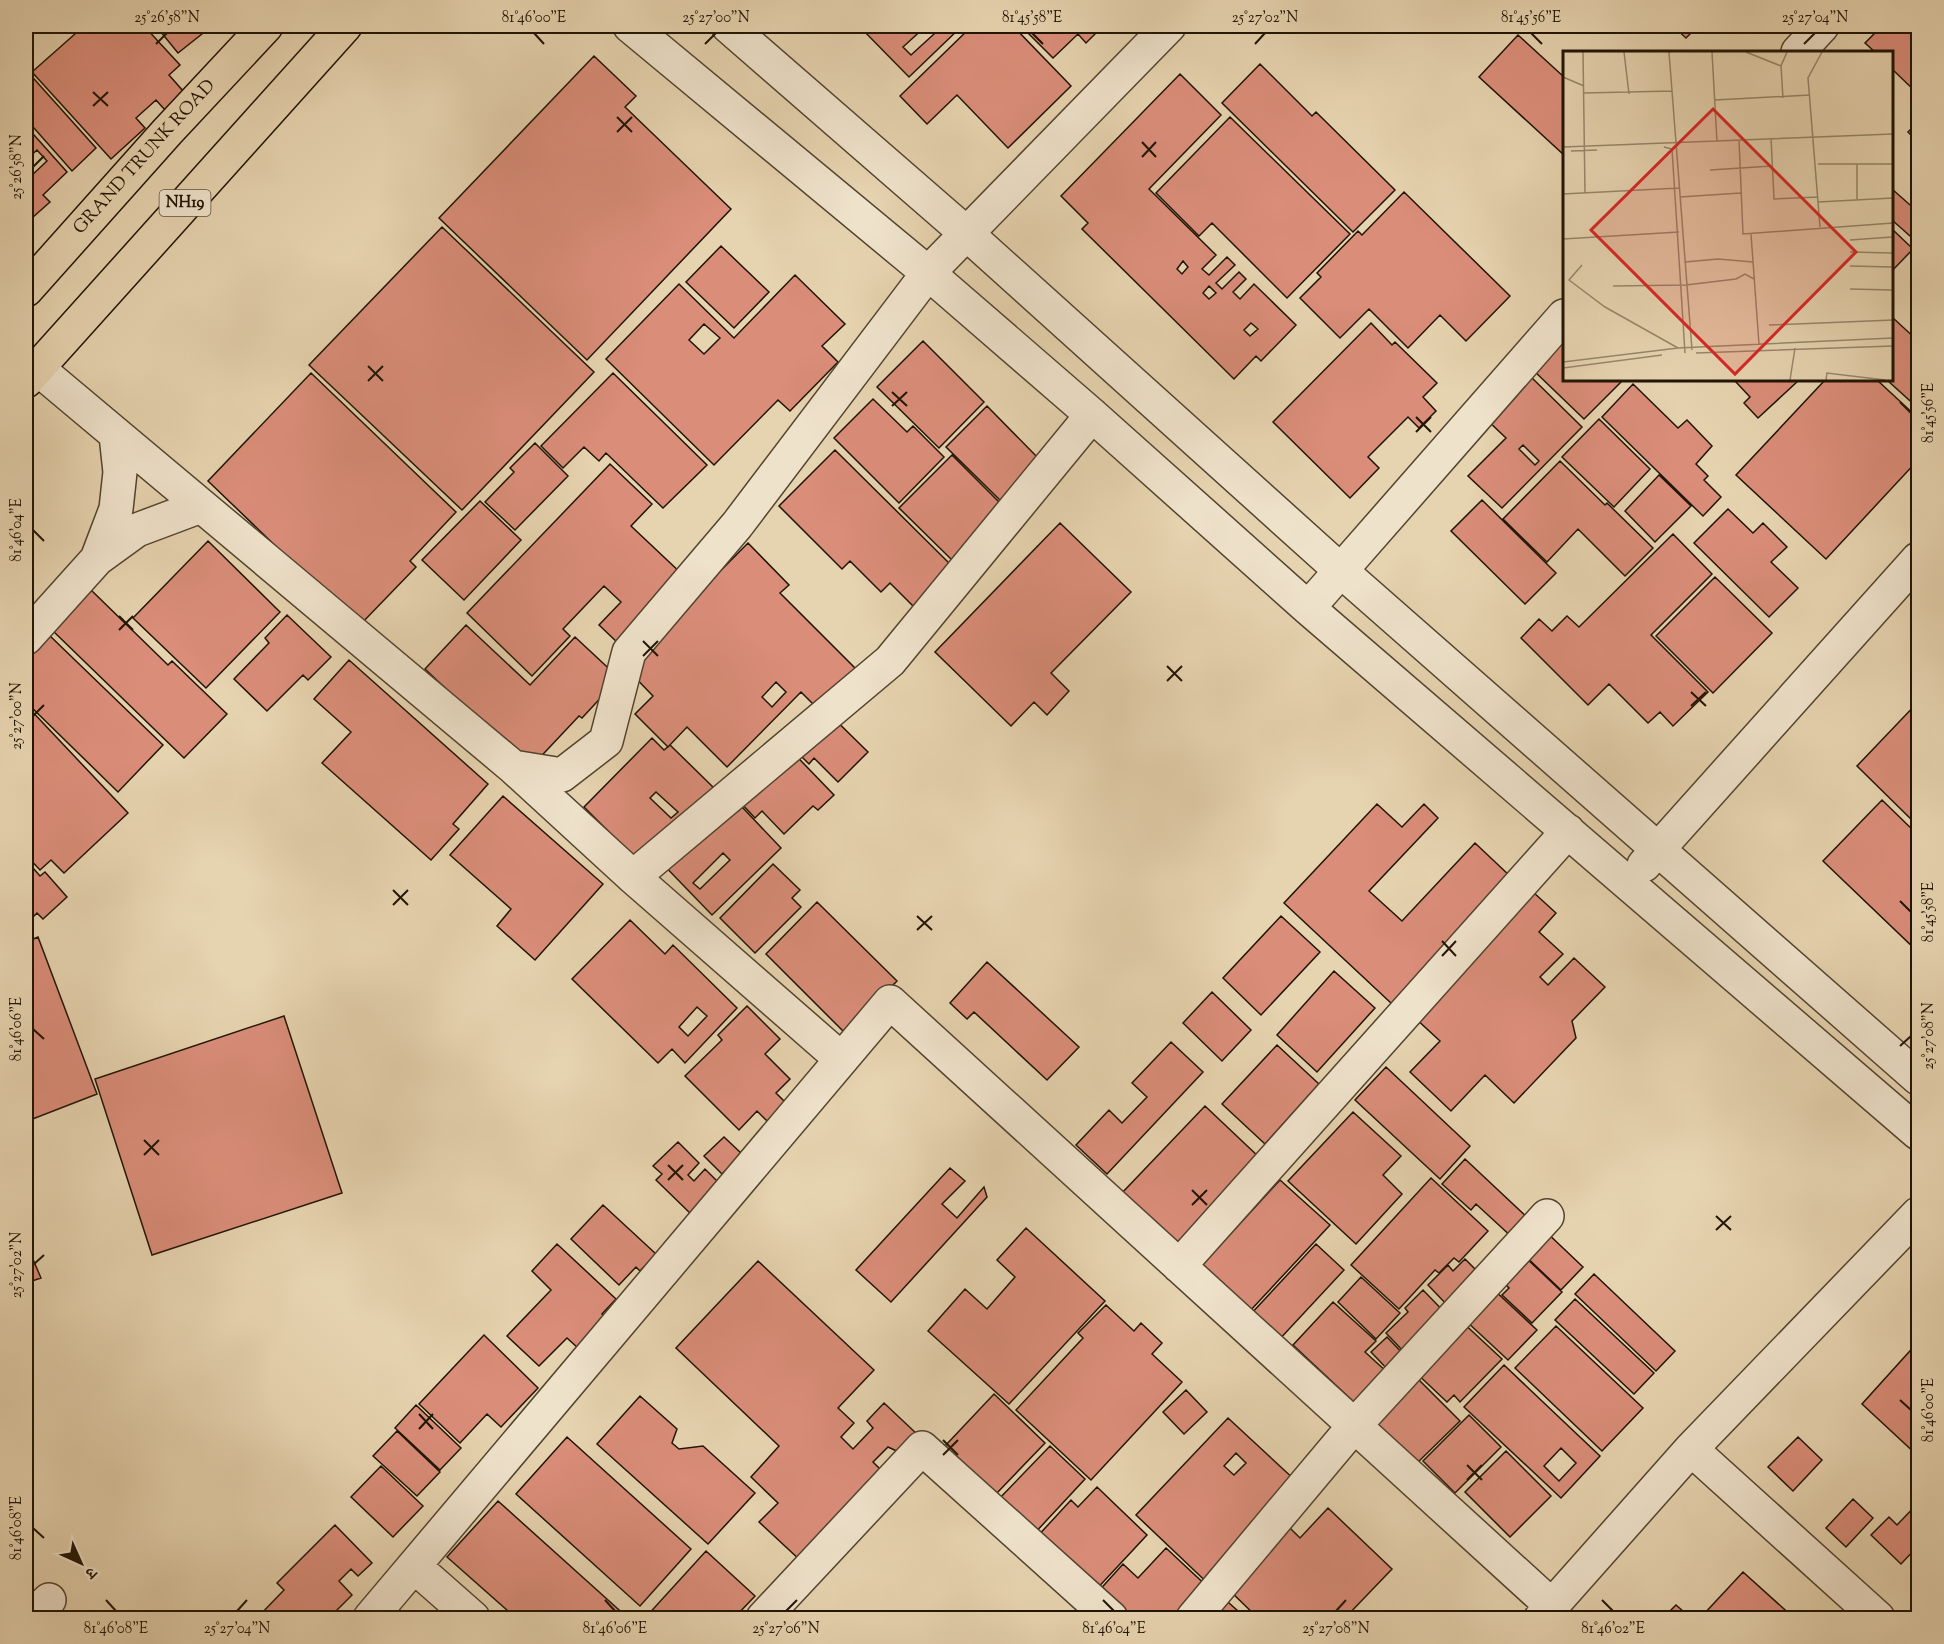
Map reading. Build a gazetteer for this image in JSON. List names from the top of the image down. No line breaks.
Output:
{"streets":{"highway":["GRAND TRUNK ROAD","NH19"]},"north":"bottom right","coordinates":["25°26'58\"N","81°46'00\"E","25°27'00\"N","81°45'58\"E","25°27'02\"N","81°45'56\"E","25°27'04\"N","81°46'04\"E","81°46'06\"E","25°27'08\"N","81°46'08\"E","25°27'06\"N","81°46'02\"E"]}
